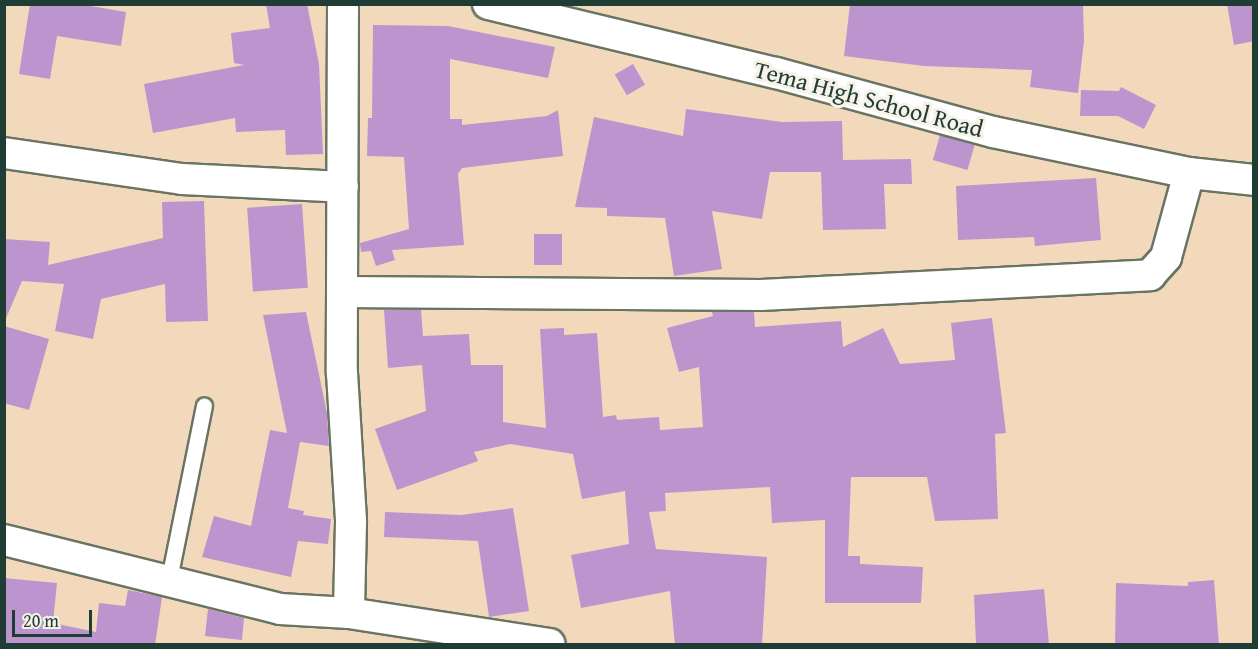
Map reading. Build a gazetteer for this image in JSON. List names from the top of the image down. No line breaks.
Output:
{"streets":{"street":["Tema High School Road"]},"scale_bar":"20 m"}
